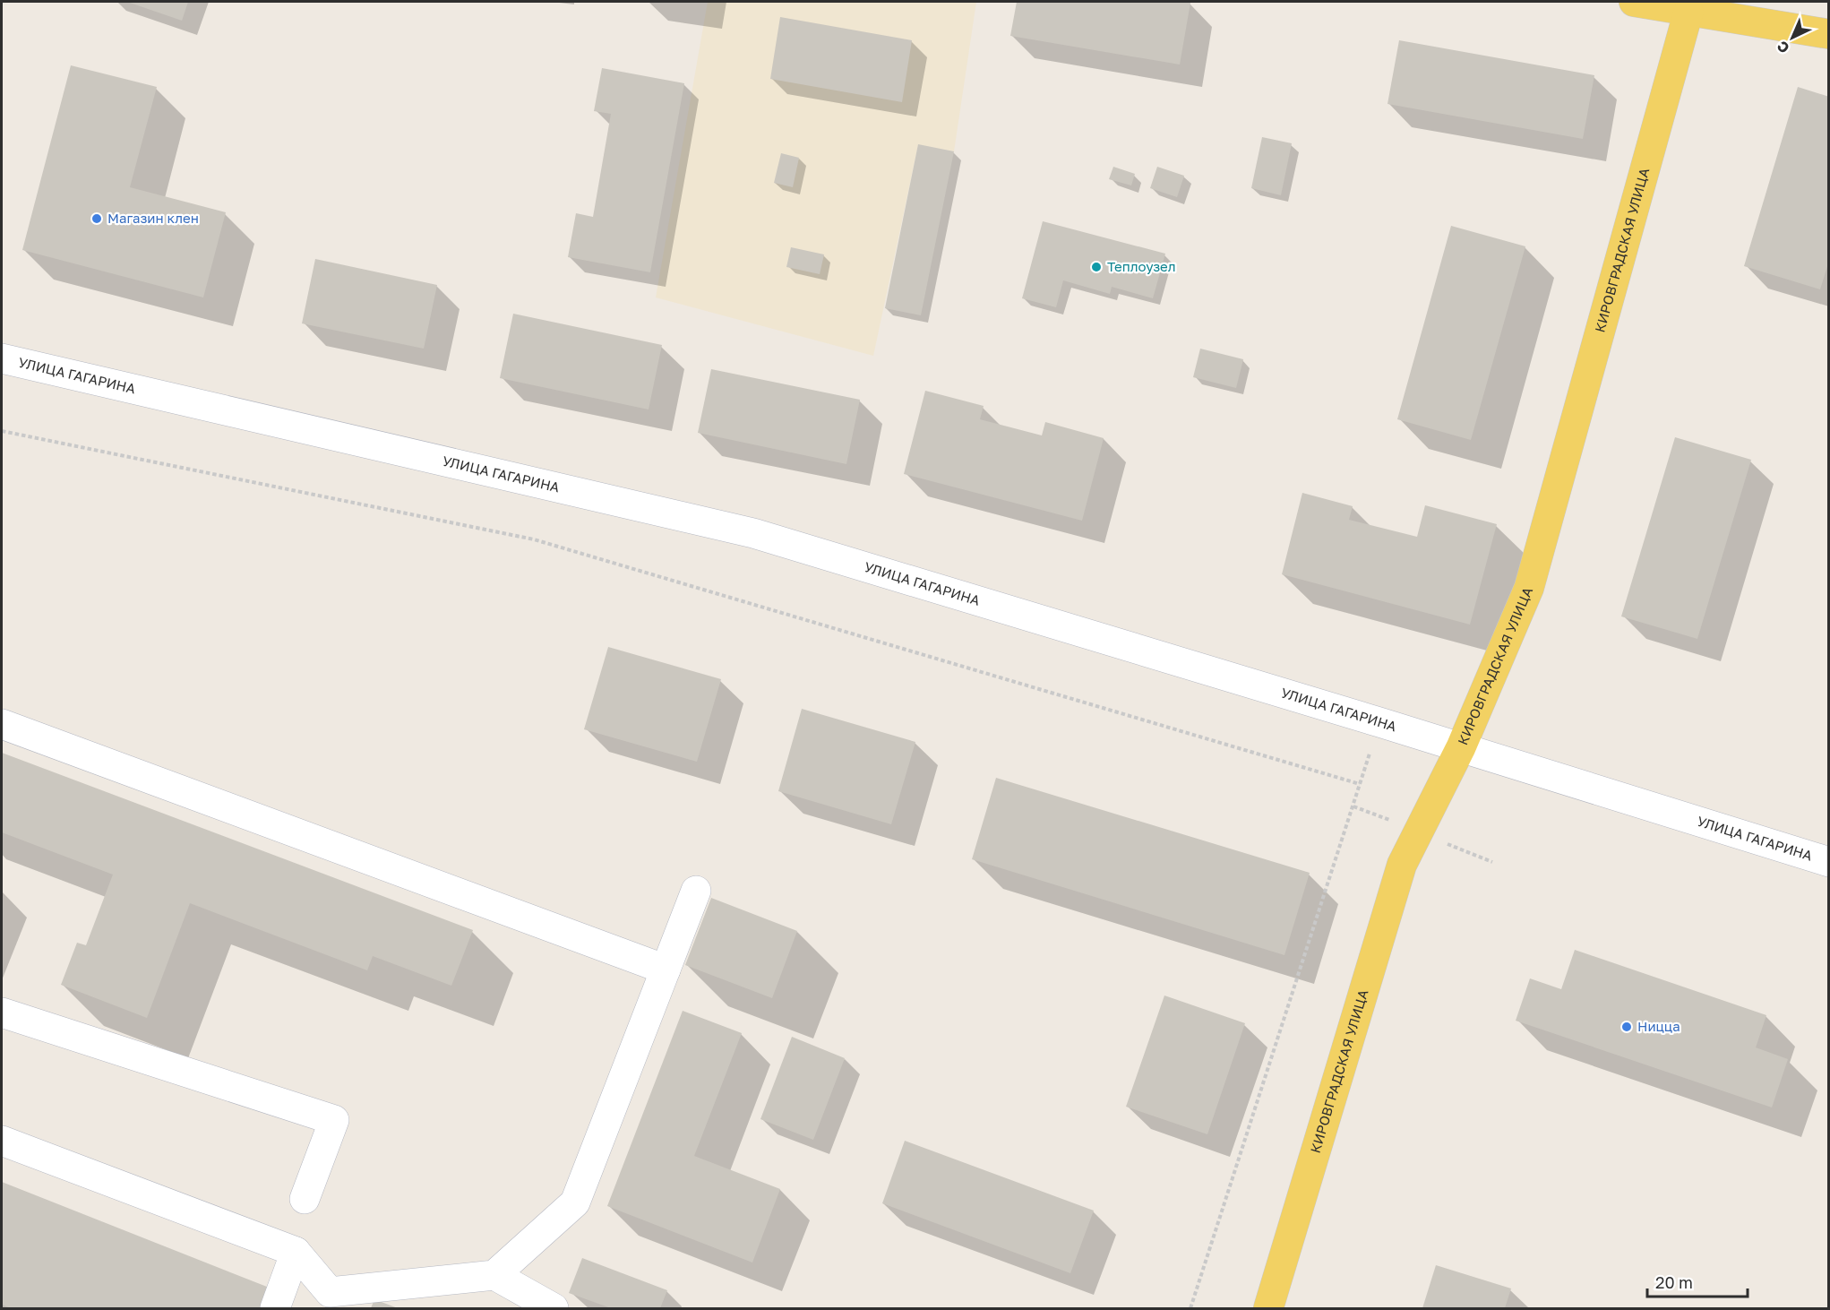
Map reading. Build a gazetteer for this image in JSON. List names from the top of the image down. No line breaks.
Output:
{"streets":{"main road":["КИРОВГРАДСКАЯ УЛИЦА"],"street":["УЛИЦА ГАГАРИНА"]},"crossings":[["КИРОВГРАДСКАЯ УЛИЦА","УЛИЦА ГАГАРИНА"]],"places":["Магазин клен","Теплоузел","Ницца"],"scale_bar":"20 m","north":"bottom left"}
